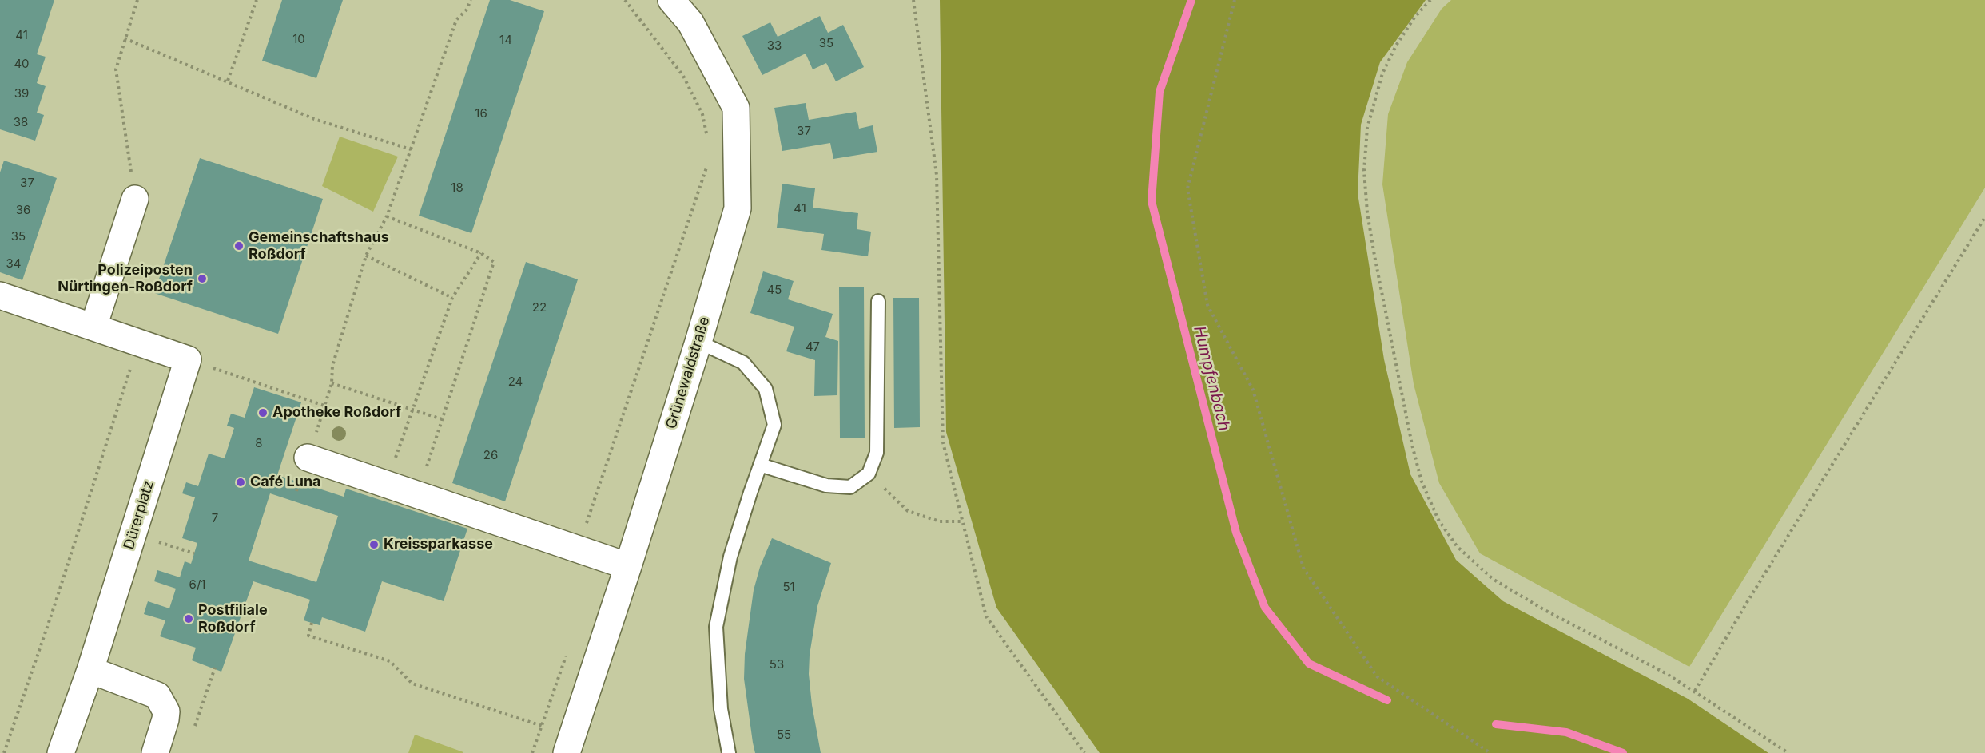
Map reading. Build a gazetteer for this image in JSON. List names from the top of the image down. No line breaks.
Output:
{"streets":{"street":["Grünewaldstraße","Dürerplatz"]},"water":["Humpfenbach"],"places":["Gemeinschaftshaus Roßdorf","Polizeiposten Nürtingen-Roßdorf","Apotheke Roßdorf","Café Luna","Kreissparkasse","Postfiliale Roßdorf"],"house_numbers":["41","10","14","35","33","40","39","16","38","37","37","18","41","36","35","34","45","22","47","24","8","26","7","6/1","51","53","55"]}
